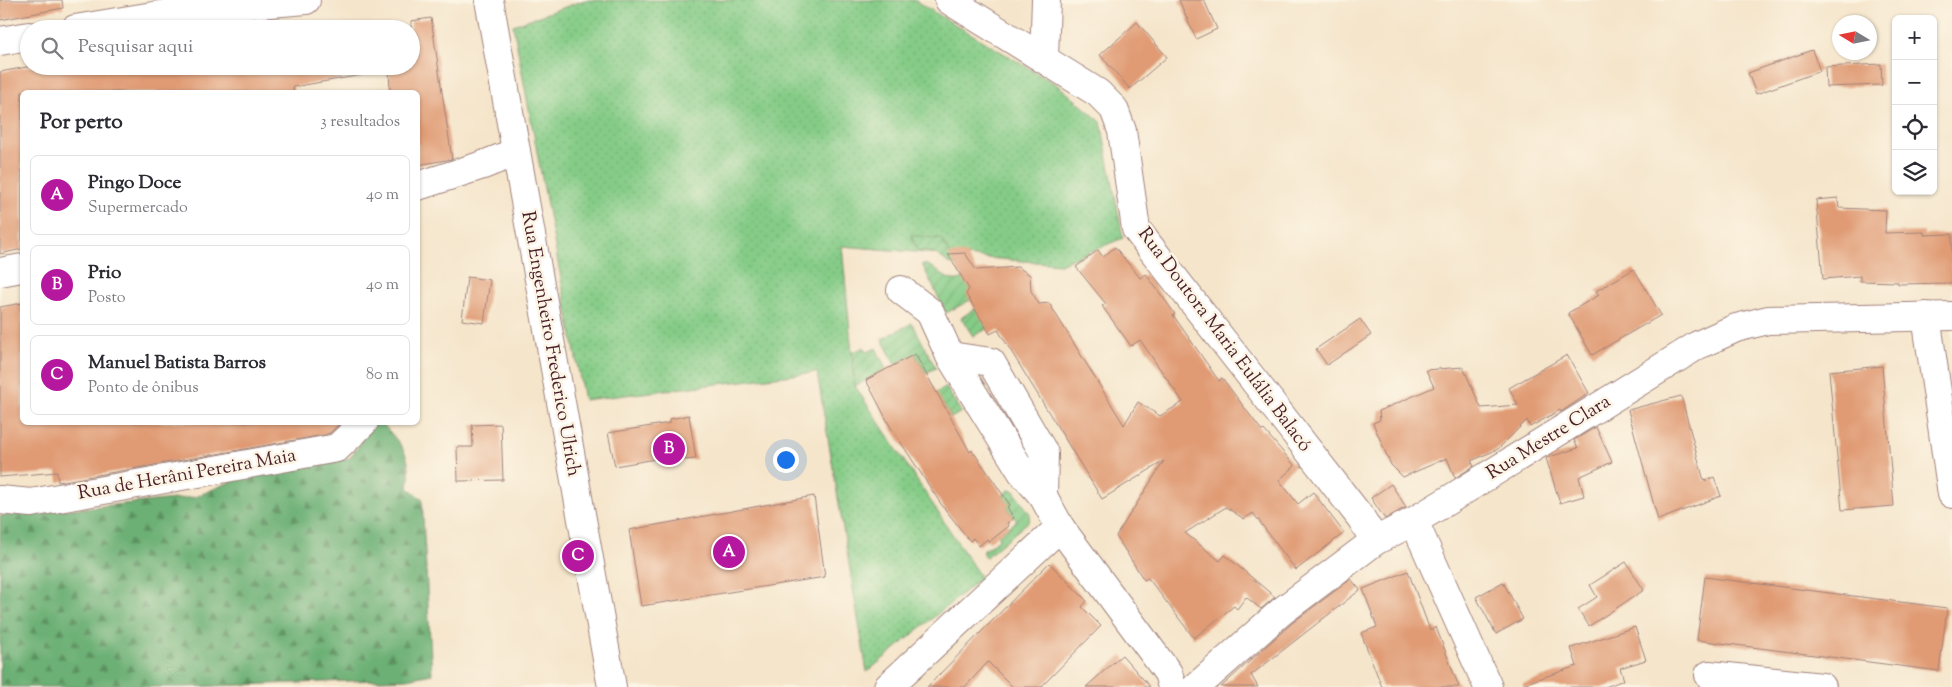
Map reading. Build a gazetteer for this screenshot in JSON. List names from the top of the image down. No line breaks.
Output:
{"streets":{"street":["Rua Doutora Maria Eulália Balacó","Rua Engenheiro Frederico Ulrich","Rua Mestre Clara","Rua de Herâni Pereira Maia"]},"crossings":[["Rua Doutora Maria Eulália Balacó","Rua Mestre Clara"]],"north":"left","page":{"map_buttons":["+","−"],"search":"Pesquisar aqui","heading":["Por perto","3 resultados"],"list":[{"mark":"A","name":"Pingo Doce","note":"Supermercado","value":"40 m"},{"mark":"B","name":"Prio","note":"Posto","value":"40 m"},{"mark":"C","name":"Manuel Batista Barros","note":"Ponto de ônibus","value":"80 m"}],"pins":["B","A","C"]}}
